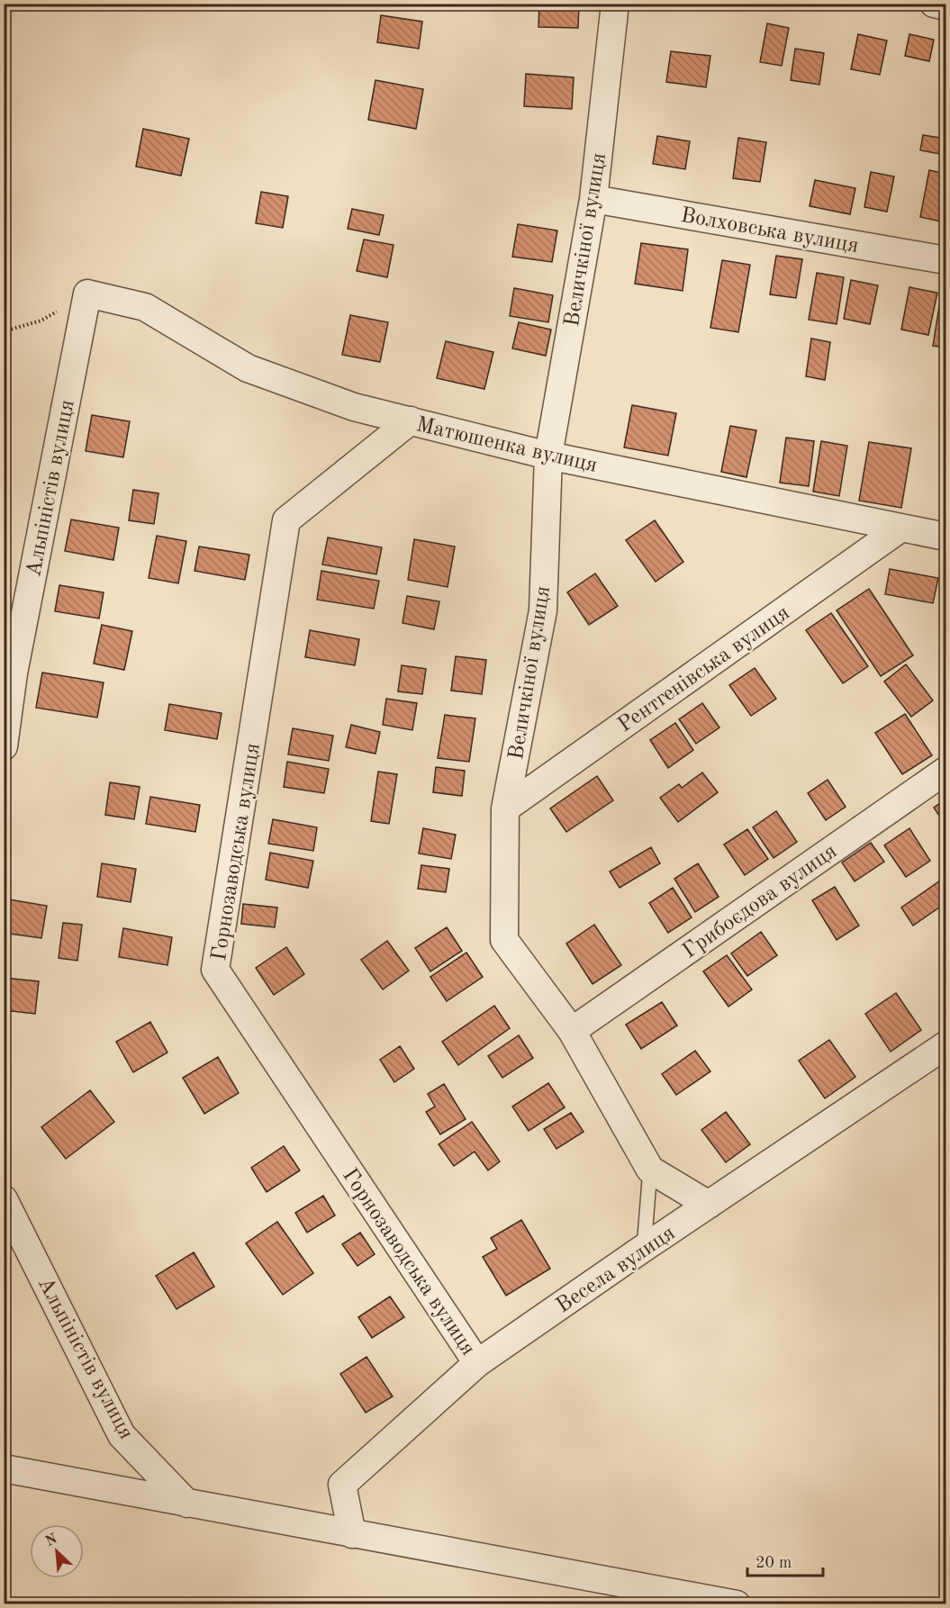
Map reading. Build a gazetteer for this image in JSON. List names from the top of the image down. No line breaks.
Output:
{"streets":{"street":["Волховська вулиця","Величкіної вулиця","Матюшенка вулиця","Альпіністів вулиця","Рентгенівська вулиця","Горнозаводська вулиця","Грибоєдова вулиця","Весела вулиця"]},"crossings":[["Волховська вулиця","Величкіної вулиця"],["Величкіної вулиця","Матюшенка вулиця"],["Величкіної вулиця","Рентгенівська вулиця"],["Величкіної вулиця","Грибоєдова вулиця"],["Величкіної вулиця","Весела вулиця"],["Матюшенка вулиця","Альпіністів вулиця"],["Матюшенка вулиця","Рентгенівська вулиця"],["Матюшенка вулиця","Горнозаводська вулиця"],["Горнозаводська вулиця","Весела вулиця"]],"scale_bar":"20 m","north":"top left"}
